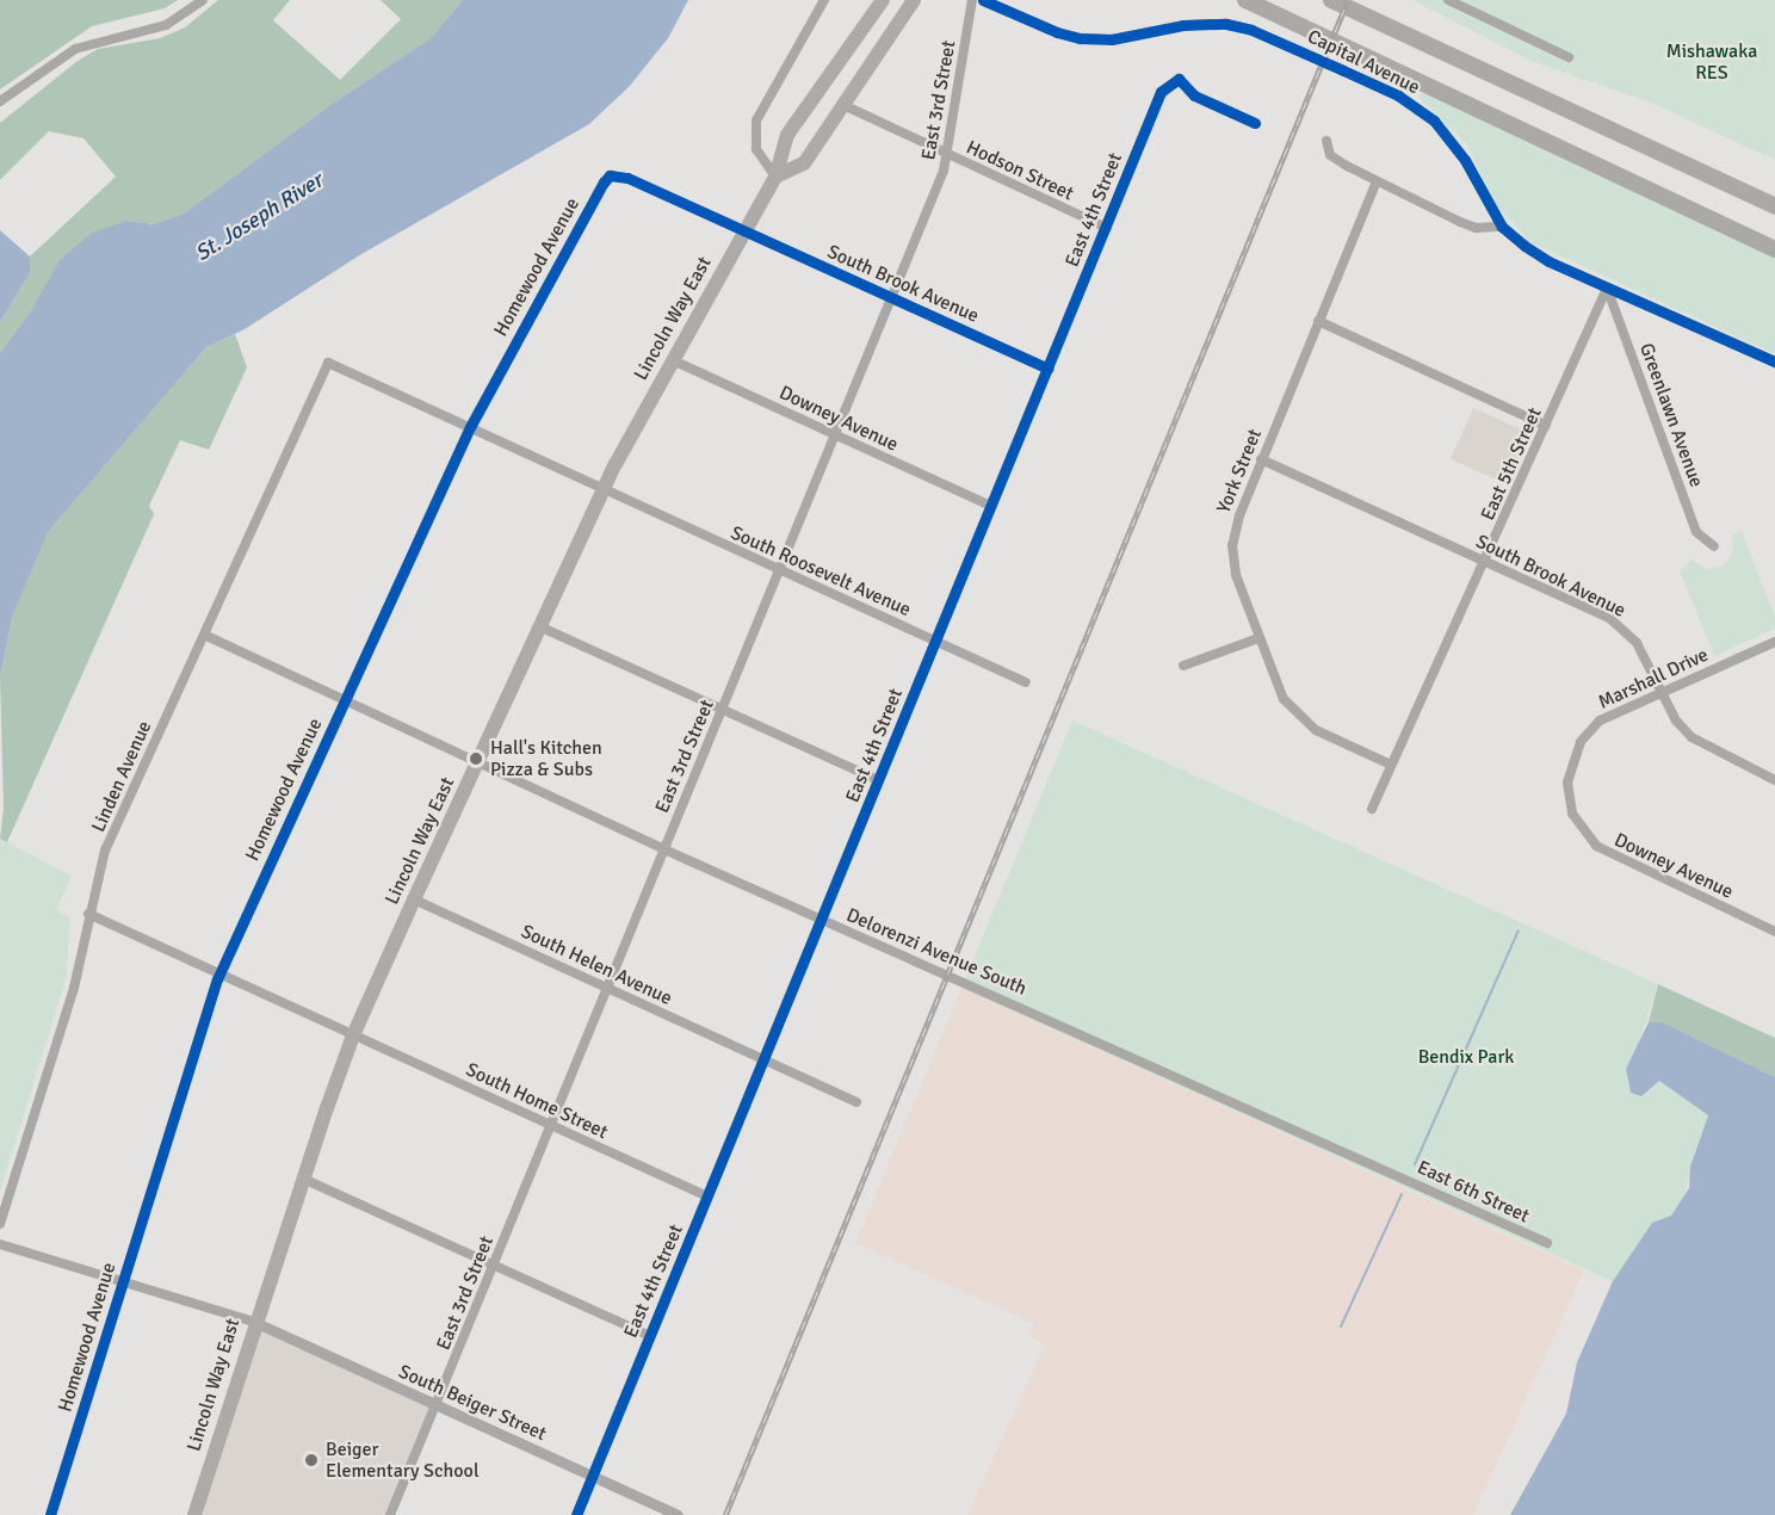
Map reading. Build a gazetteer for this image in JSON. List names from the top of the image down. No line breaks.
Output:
{"streets":{"highway":["Capital Avenue"],"main road":["Lincoln Way East"],"street":["East 3rd Street","Hodson Street","East 4th Street","Homewood Avenue","South Brook Avenue","Greenlawn Avenue","Downey Avenue","East 5th Street","York Street","South Roosevelt Avenue","Marshall Drive","Linden Avenue","Delorenzi Avenue South","South Helen Avenue","South Home Street","East 6th Street","South Beiger Street"]},"crossings":[["Capital Avenue","Greenlawn Avenue"],["Capital Avenue","East 5th Street"],["East 3rd Street","Hodson Street"],["East 3rd Street","South Brook Avenue"],["East 3rd Street","Downey Avenue"],["East 3rd Street","South Roosevelt Avenue"],["East 3rd Street","Delorenzi Avenue South"],["East 3rd Street","South Helen Avenue"],["East 3rd Street","South Home Street"],["East 3rd Street","South Beiger Street"],["Hodson Street","East 4th Street"],["Hodson Street","Lincoln Way East"],["East 4th Street","South Brook Avenue"],["East 4th Street","Downey Avenue"],["East 4th Street","South Roosevelt Avenue"],["East 4th Street","Delorenzi Avenue South"],["East 4th Street","South Helen Avenue"],["East 4th Street","South Home Street"],["East 4th Street","South Beiger Street"],["Homewood Avenue","South Brook Avenue"],["Homewood Avenue","South Roosevelt Avenue"],["Homewood Avenue","Delorenzi Avenue South"],["Homewood Avenue","South Home Street"],["South Brook Avenue","Lincoln Way East"],["South Brook Avenue","East 5th Street"],["South Brook Avenue","York Street"],["South Brook Avenue","Marshall Drive"],["Lincoln Way East","Downey Avenue"],["Lincoln Way East","South Roosevelt Avenue"],["Lincoln Way East","Delorenzi Avenue South"],["Lincoln Way East","South Helen Avenue"],["Lincoln Way East","South Home Street"],["Lincoln Way East","South Beiger Street"],["Greenlawn Avenue","East 5th Street"],["Downey Avenue","Marshall Drive"],["East 5th Street","York Street"],["South Roosevelt Avenue","Linden Avenue"],["Linden Avenue","Delorenzi Avenue South"],["Linden Avenue","South Home Street"],["Delorenzi Avenue South","East 6th Street"]],"water":["St. Joseph River"],"parks":["Mishawaka RES","Bendix Park"],"places":["Hall's Kitchen Pizza & Subs","Beiger Elementary School"]}
